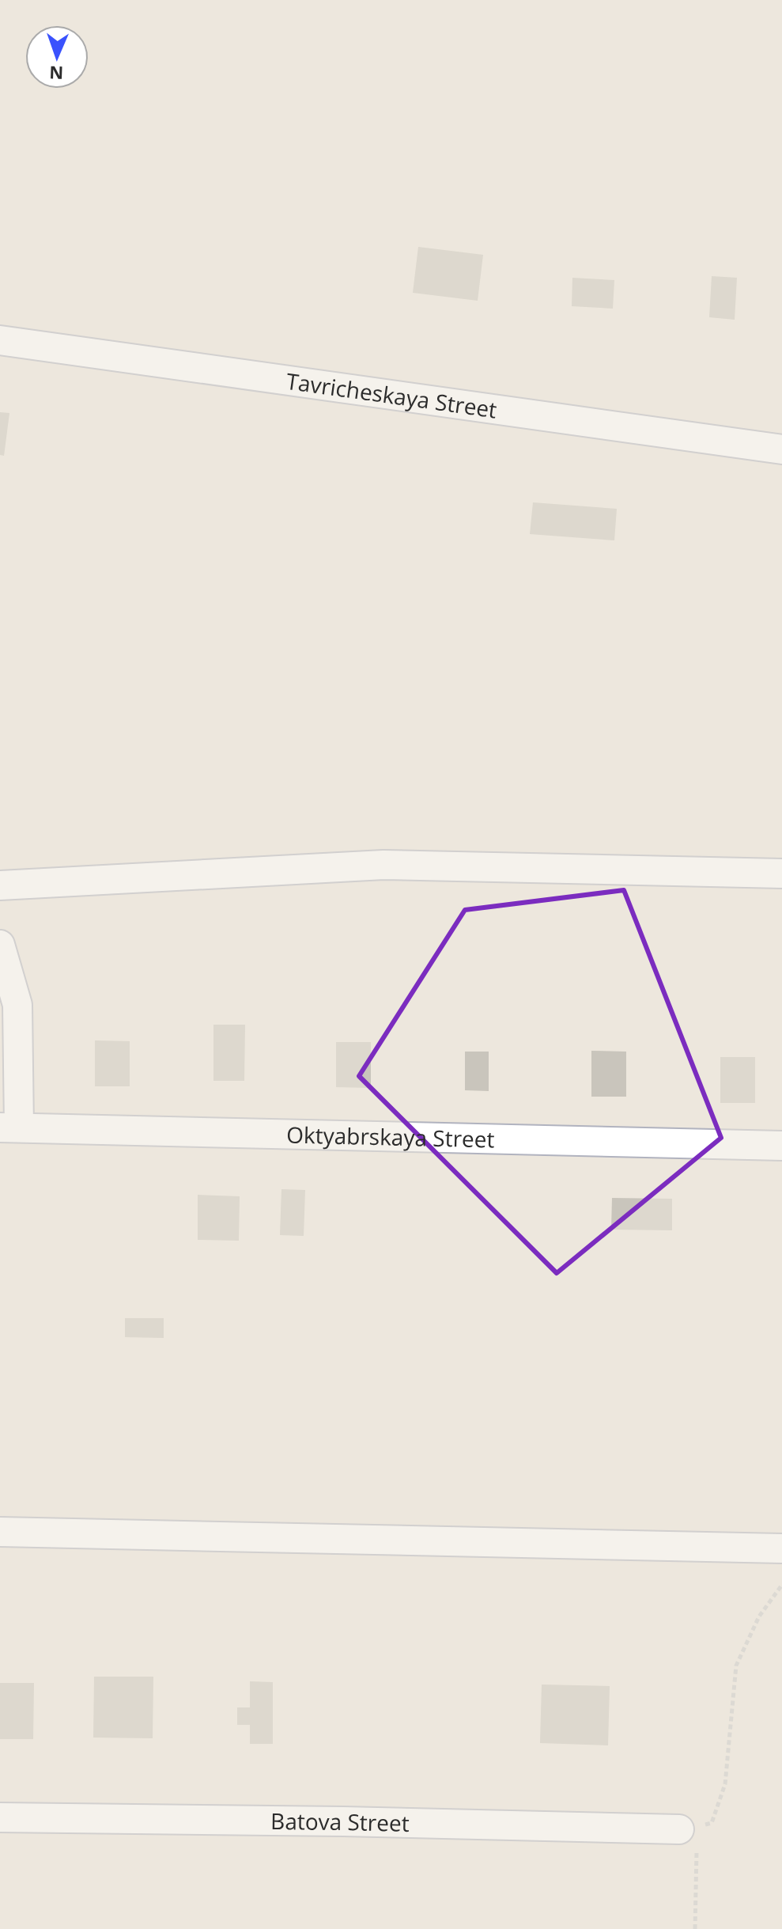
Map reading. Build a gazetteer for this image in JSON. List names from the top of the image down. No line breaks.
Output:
{"streets":{"street":["Tavricheskaya Street","Oktyabrskaya Street","Batova Street"]},"north":"bottom"}
